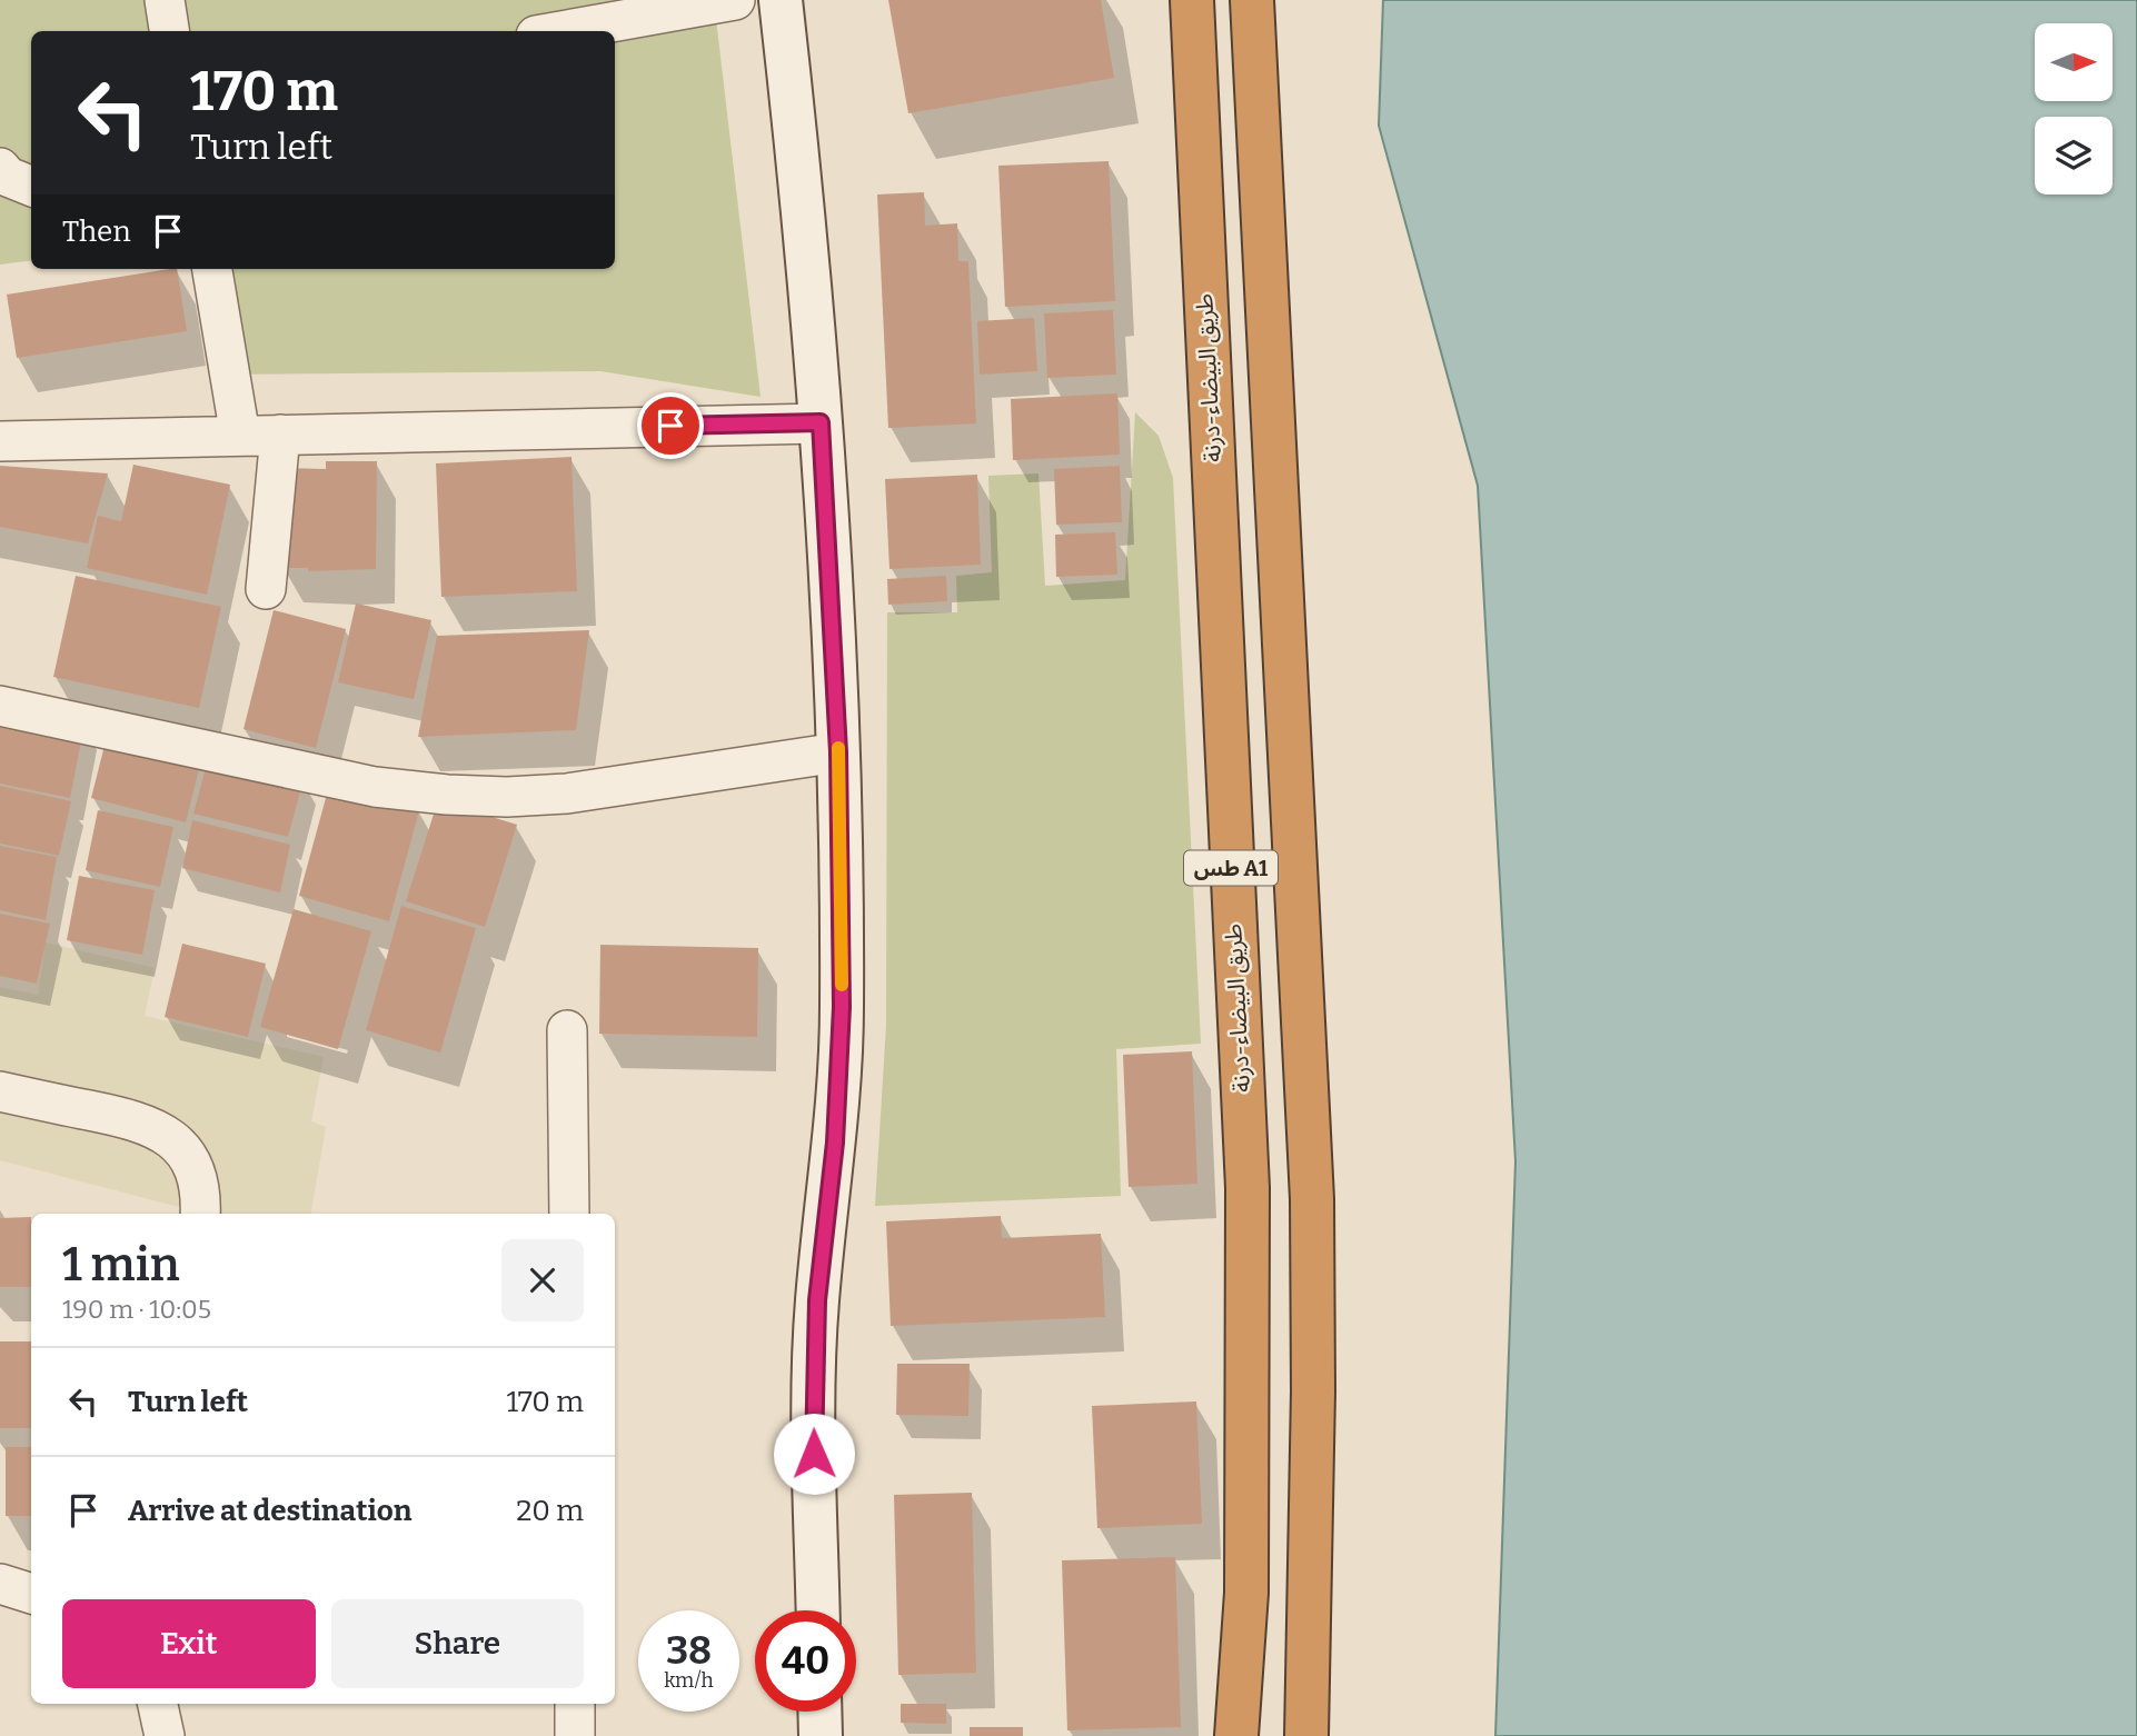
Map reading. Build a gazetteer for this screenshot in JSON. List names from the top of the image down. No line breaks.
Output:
{"streets":{"highway":["طريق البيضاء-درنة","طس A1"]},"north":"right","page":{"turn":["170 m","Turn left"],"then":"Then","heading":["1 min","190 m · 10:05"],"list":[{"name":"Turn left","value":"170 m"},{"name":"Arrive at destination","value":"20 m"}],"buttons":["Exit","Share"],"speed":"38 km/h","limit":"40"}}
